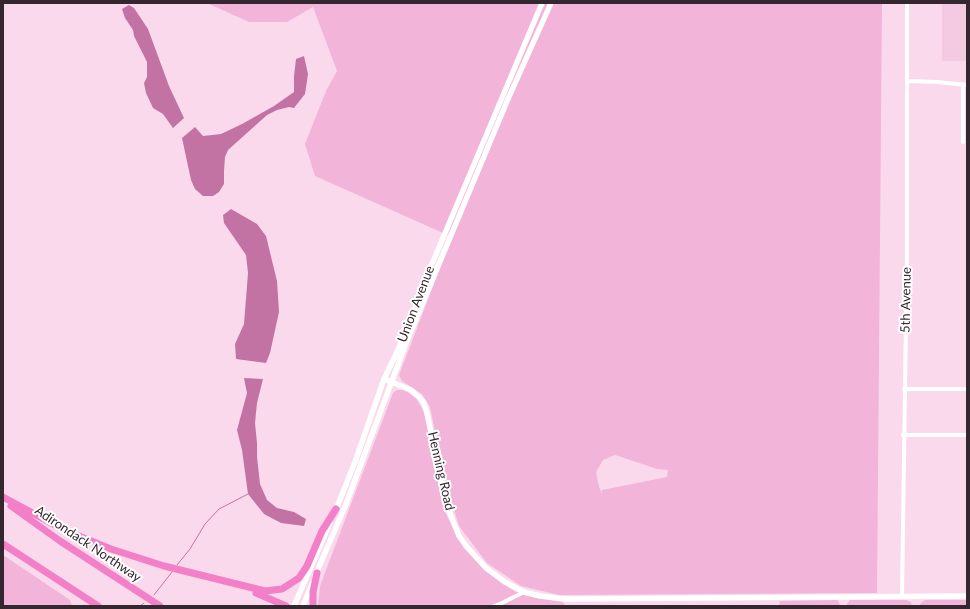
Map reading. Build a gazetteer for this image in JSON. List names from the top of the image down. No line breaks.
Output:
{"streets":{"highway":["Adirondack Northway"],"main road":["Union Avenue","Henning Road"],"street":["5th Avenue"]},"crossings":[["5th Avenue","Henning Road"],["Union Avenue","Henning Road"]]}
